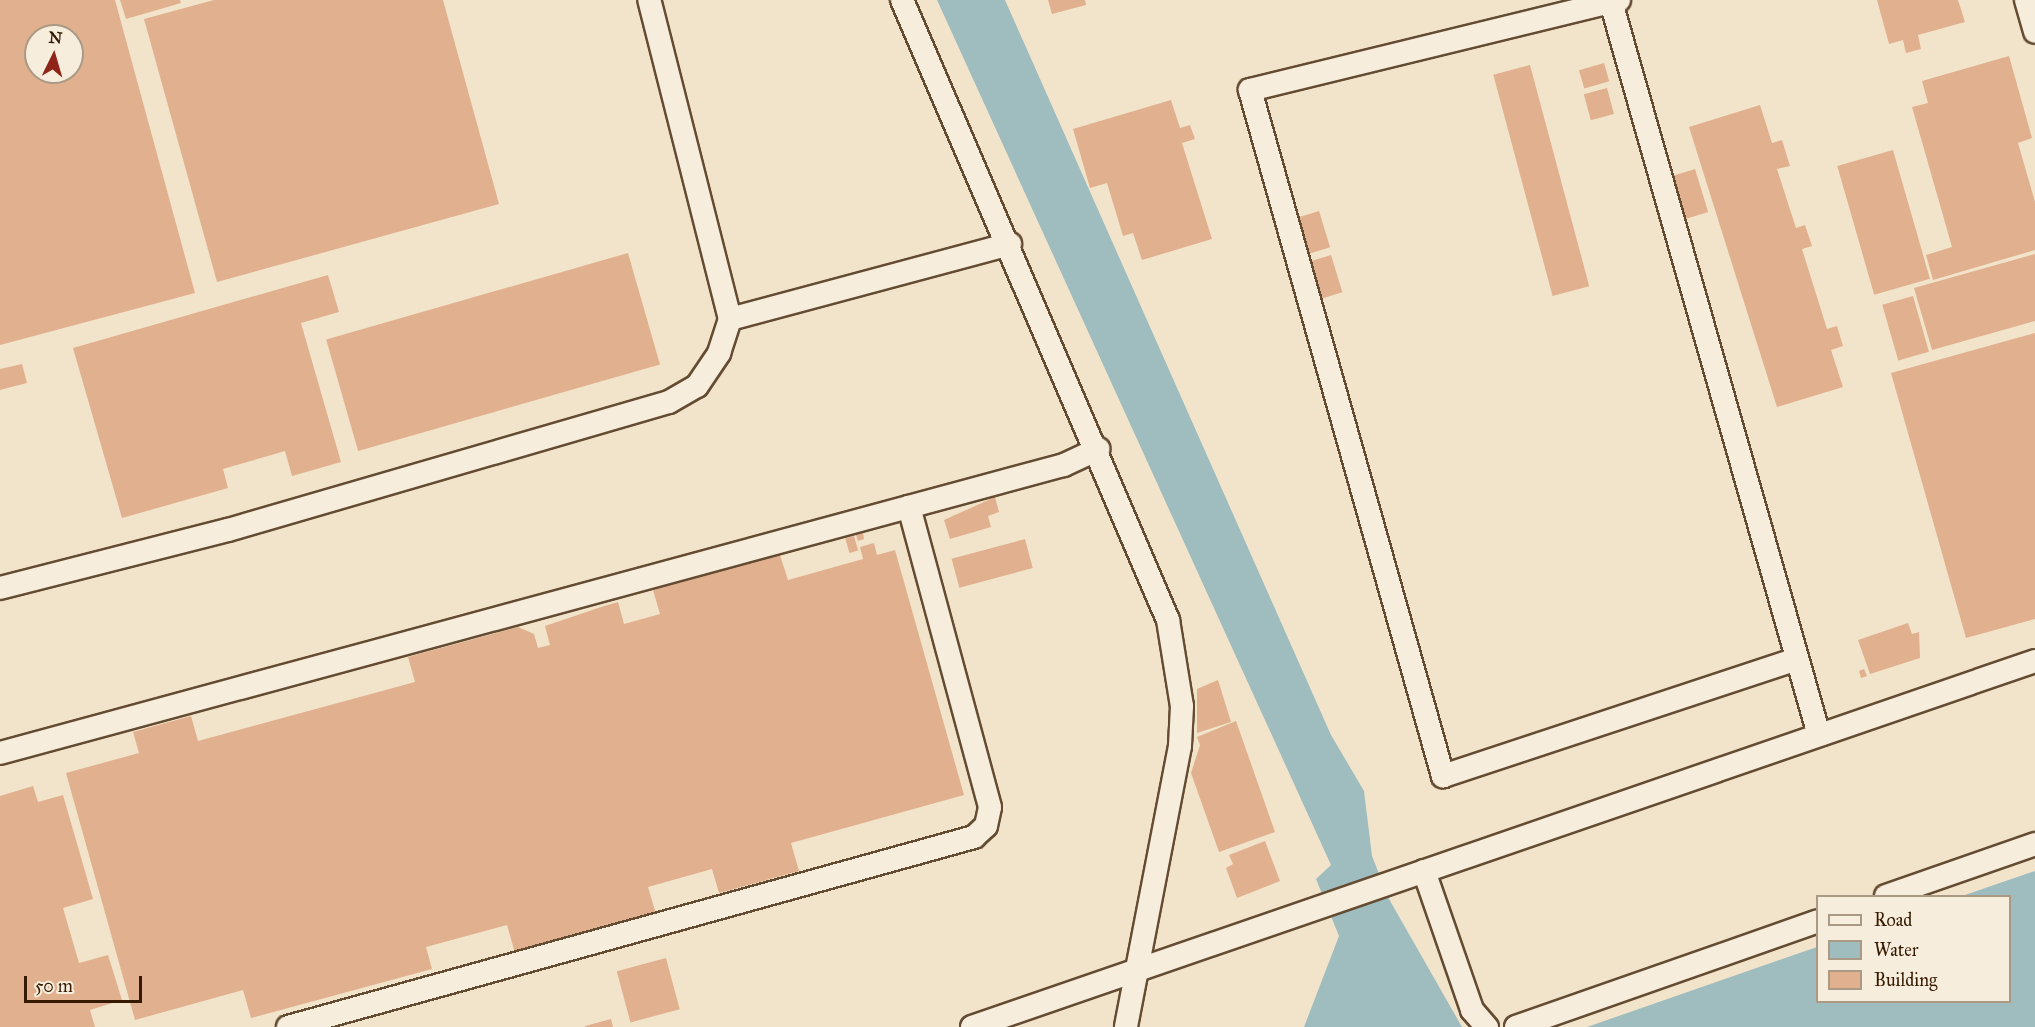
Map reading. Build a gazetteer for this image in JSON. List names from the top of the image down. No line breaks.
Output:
{"legend":["Road","Water","Building"],"scale_bar":"50 m","north":"top"}
